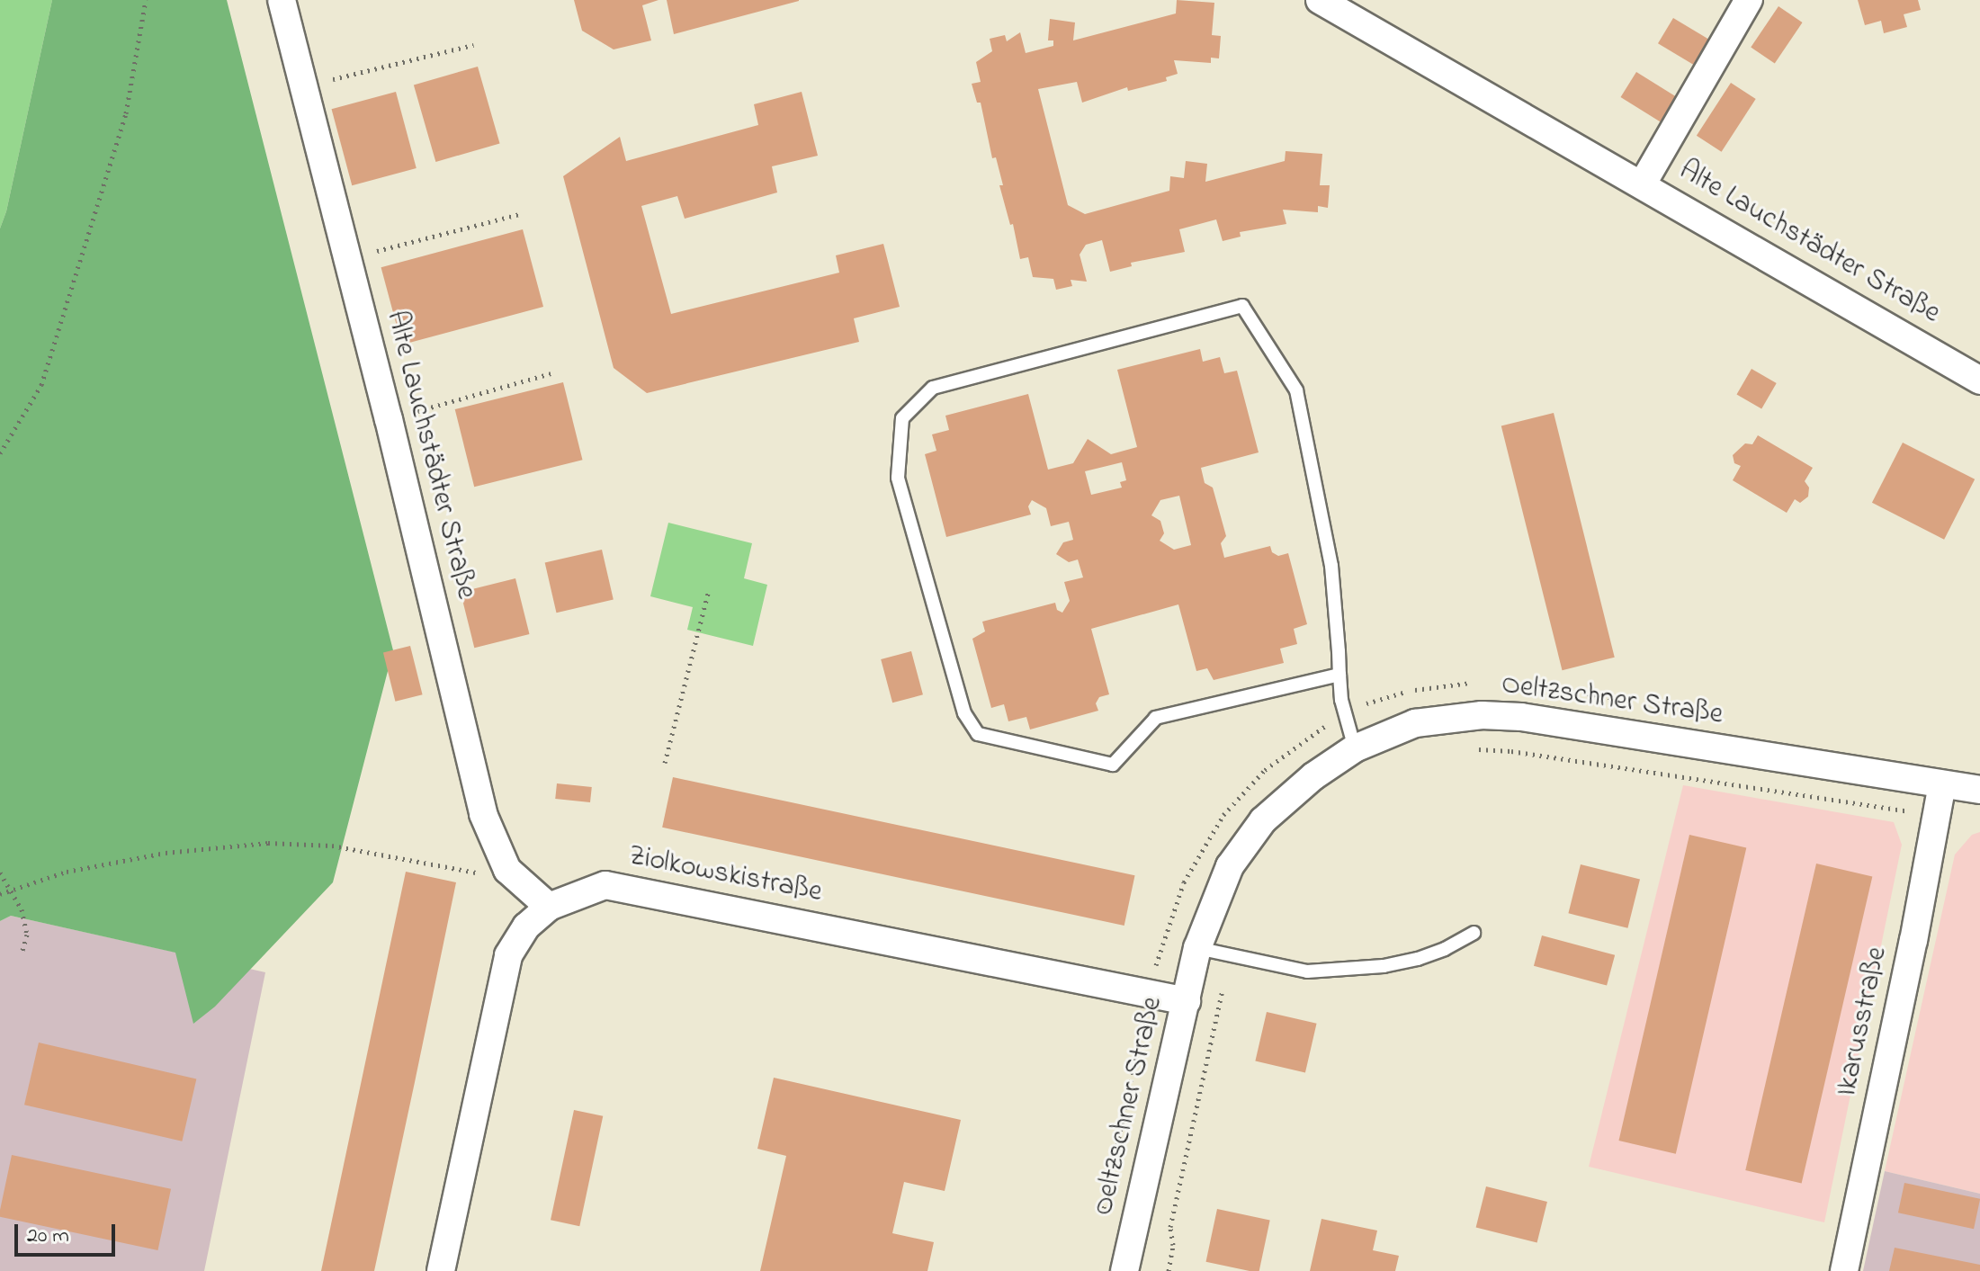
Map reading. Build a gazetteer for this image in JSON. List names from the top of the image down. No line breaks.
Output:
{"streets":{"street":["Alte Lauchstädter Straße","Oeltzschner Straße","Ziolkowskistraße","Ikarusstraße"]},"crossings":[["Alte Lauchstädter Straße","Ziolkowskistraße"],["Oeltzschner Straße","Ziolkowskistraße"],["Oeltzschner Straße","Ikarusstraße"]],"scale_bar":"20 m"}
